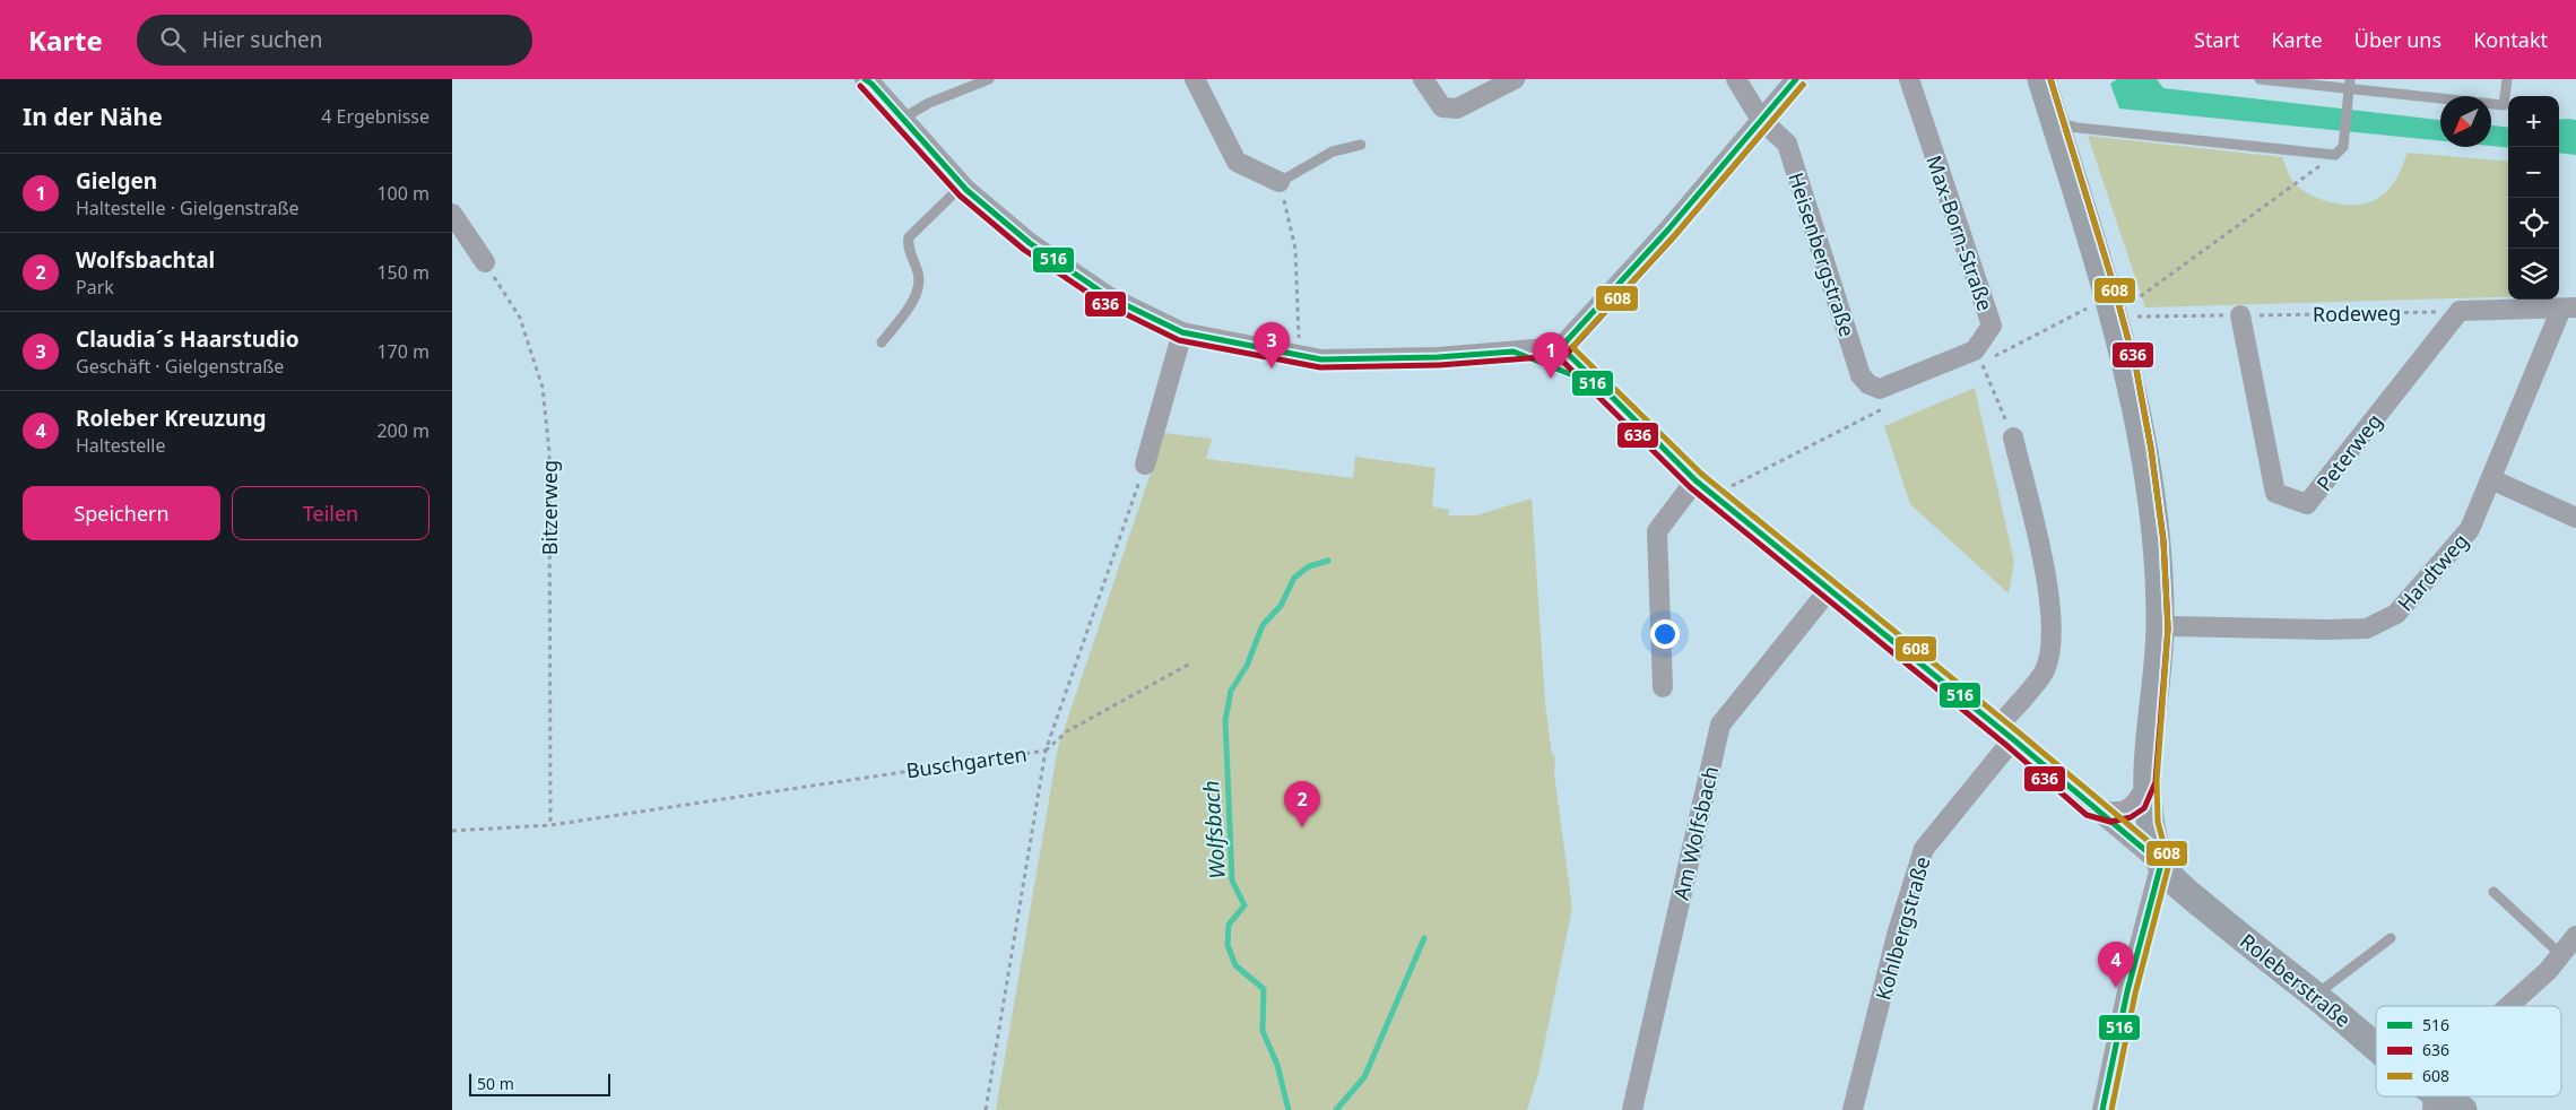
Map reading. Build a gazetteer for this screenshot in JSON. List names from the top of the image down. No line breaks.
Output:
{"streets":{"main road":["Roleberstraße"],"street":["Max-Born-Straße","Heisenbergstraße","Peterweg","Hardtweg","Am Wolfsbach","Kohlbergstraße"],"path":["Rodeweg","Bitzerweg","Buschgarten"]},"crossings":[["Max-Born-Straße","Heisenbergstraße"],["Rodeweg","Peterweg"],["Bitzerweg","Buschgarten"]],"water":["Wolfsbach"],"lines":["transit line 516","transit line 636","transit line 608"],"legend":["516","636","608"],"scale_bar":"50 m","north":"bottom left","page":{"header":"Karte","search":"Hier suchen","nav":["Start","Karte","Über uns","Kontakt"],"heading":["In der Nähe","4 Ergebnisse"],"map_buttons":["+","−"],"list":[{"mark":"1","name":"Gielgen","note":"Haltestelle · Gielgenstraße","value":"100 m"},{"mark":"2","name":"Wolfsbachtal","note":"Park","value":"150 m"},{"mark":"3","name":"Claudia´s Haarstudio","note":"Geschäft · Gielgenstraße","value":"170 m"},{"mark":"4","name":"Roleber Kreuzung","note":"Haltestelle","value":"200 m"}],"pins":["3","1","2","4"],"buttons":["Speichern","Teilen"],"scale":"50 m"}}
